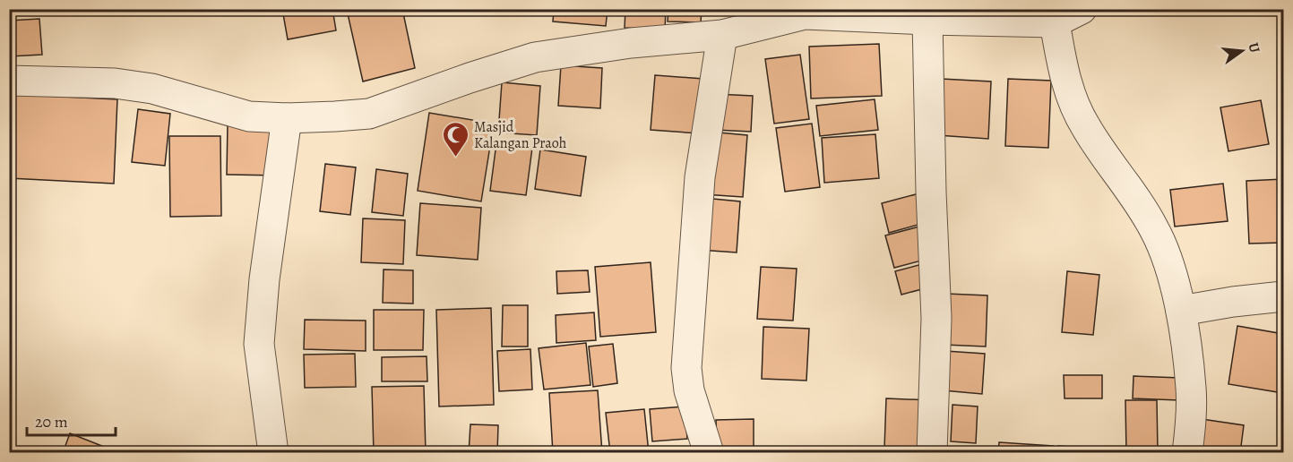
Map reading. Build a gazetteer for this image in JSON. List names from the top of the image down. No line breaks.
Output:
{"places":{"mosque":["Masjid Kalangan Praoh"]},"scale_bar":"20 m","north":"right"}
